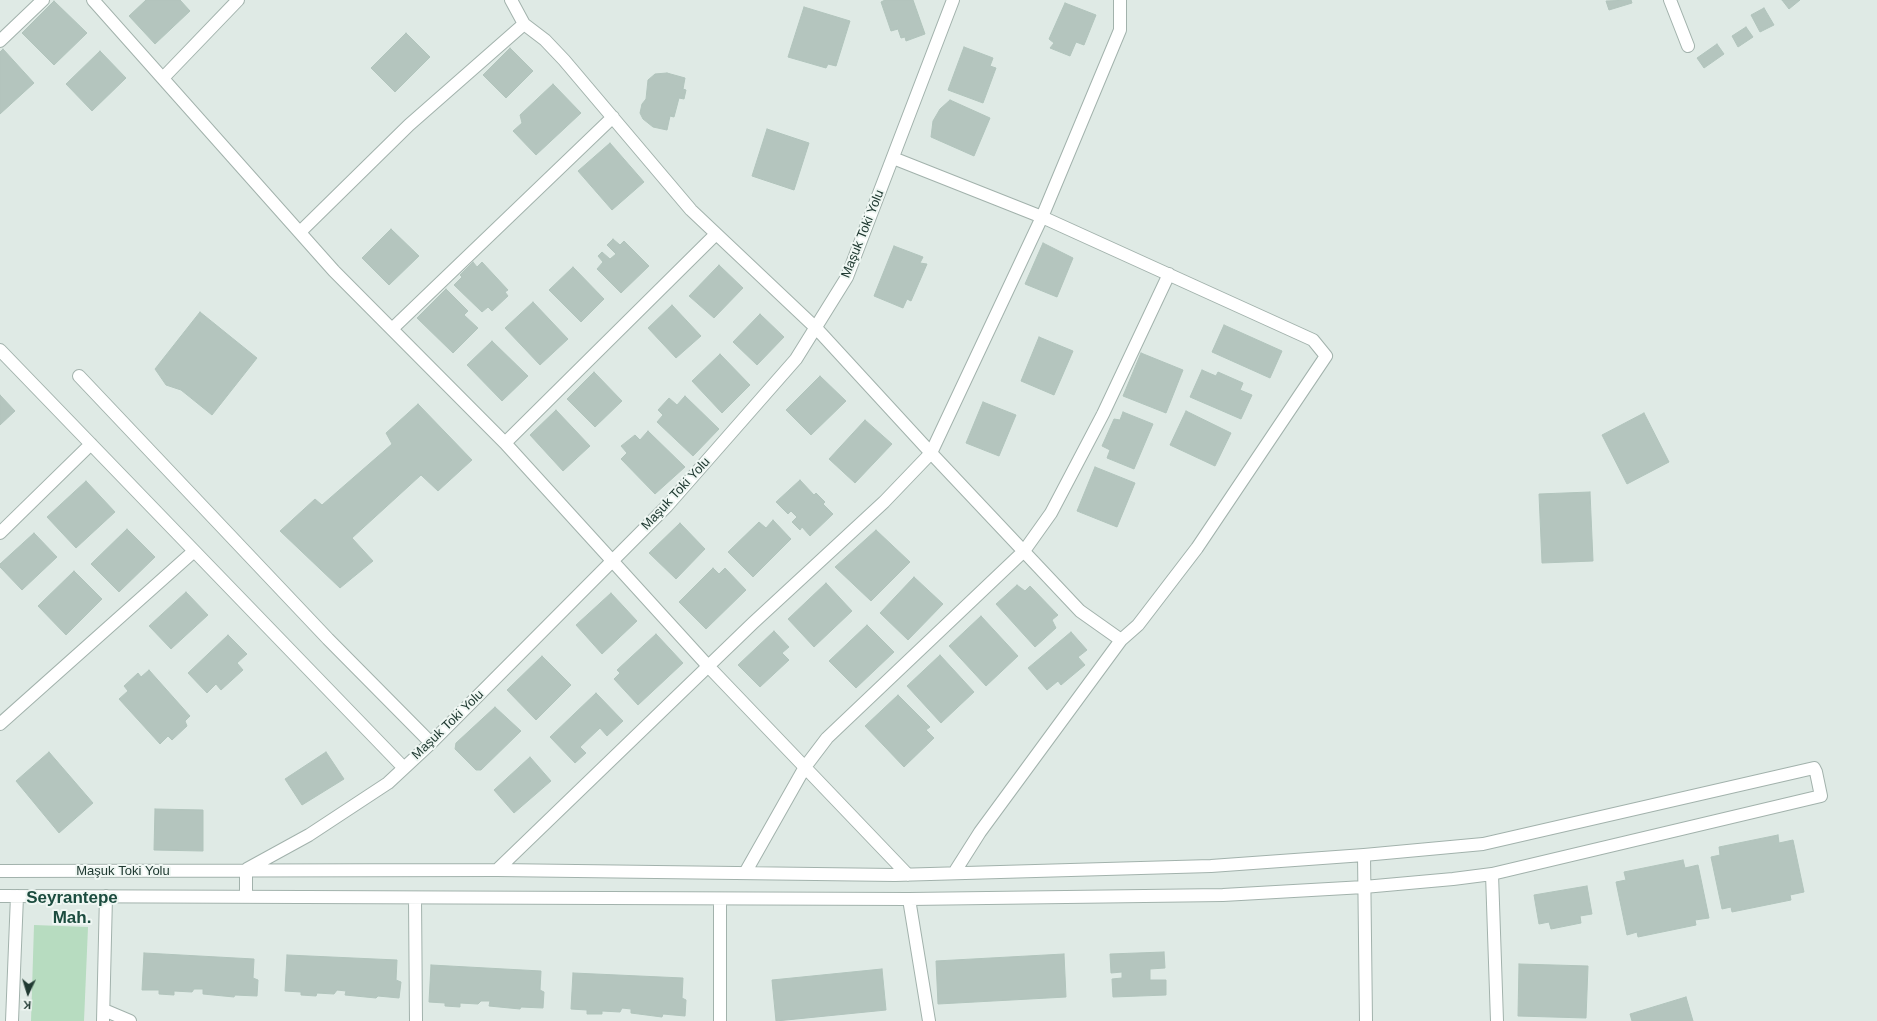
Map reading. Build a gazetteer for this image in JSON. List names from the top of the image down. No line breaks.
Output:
{"streets":{"street":["Maşuk Toki Yolu"]},"districts":["Seyrantepe Mah."],"north":"bottom"}
